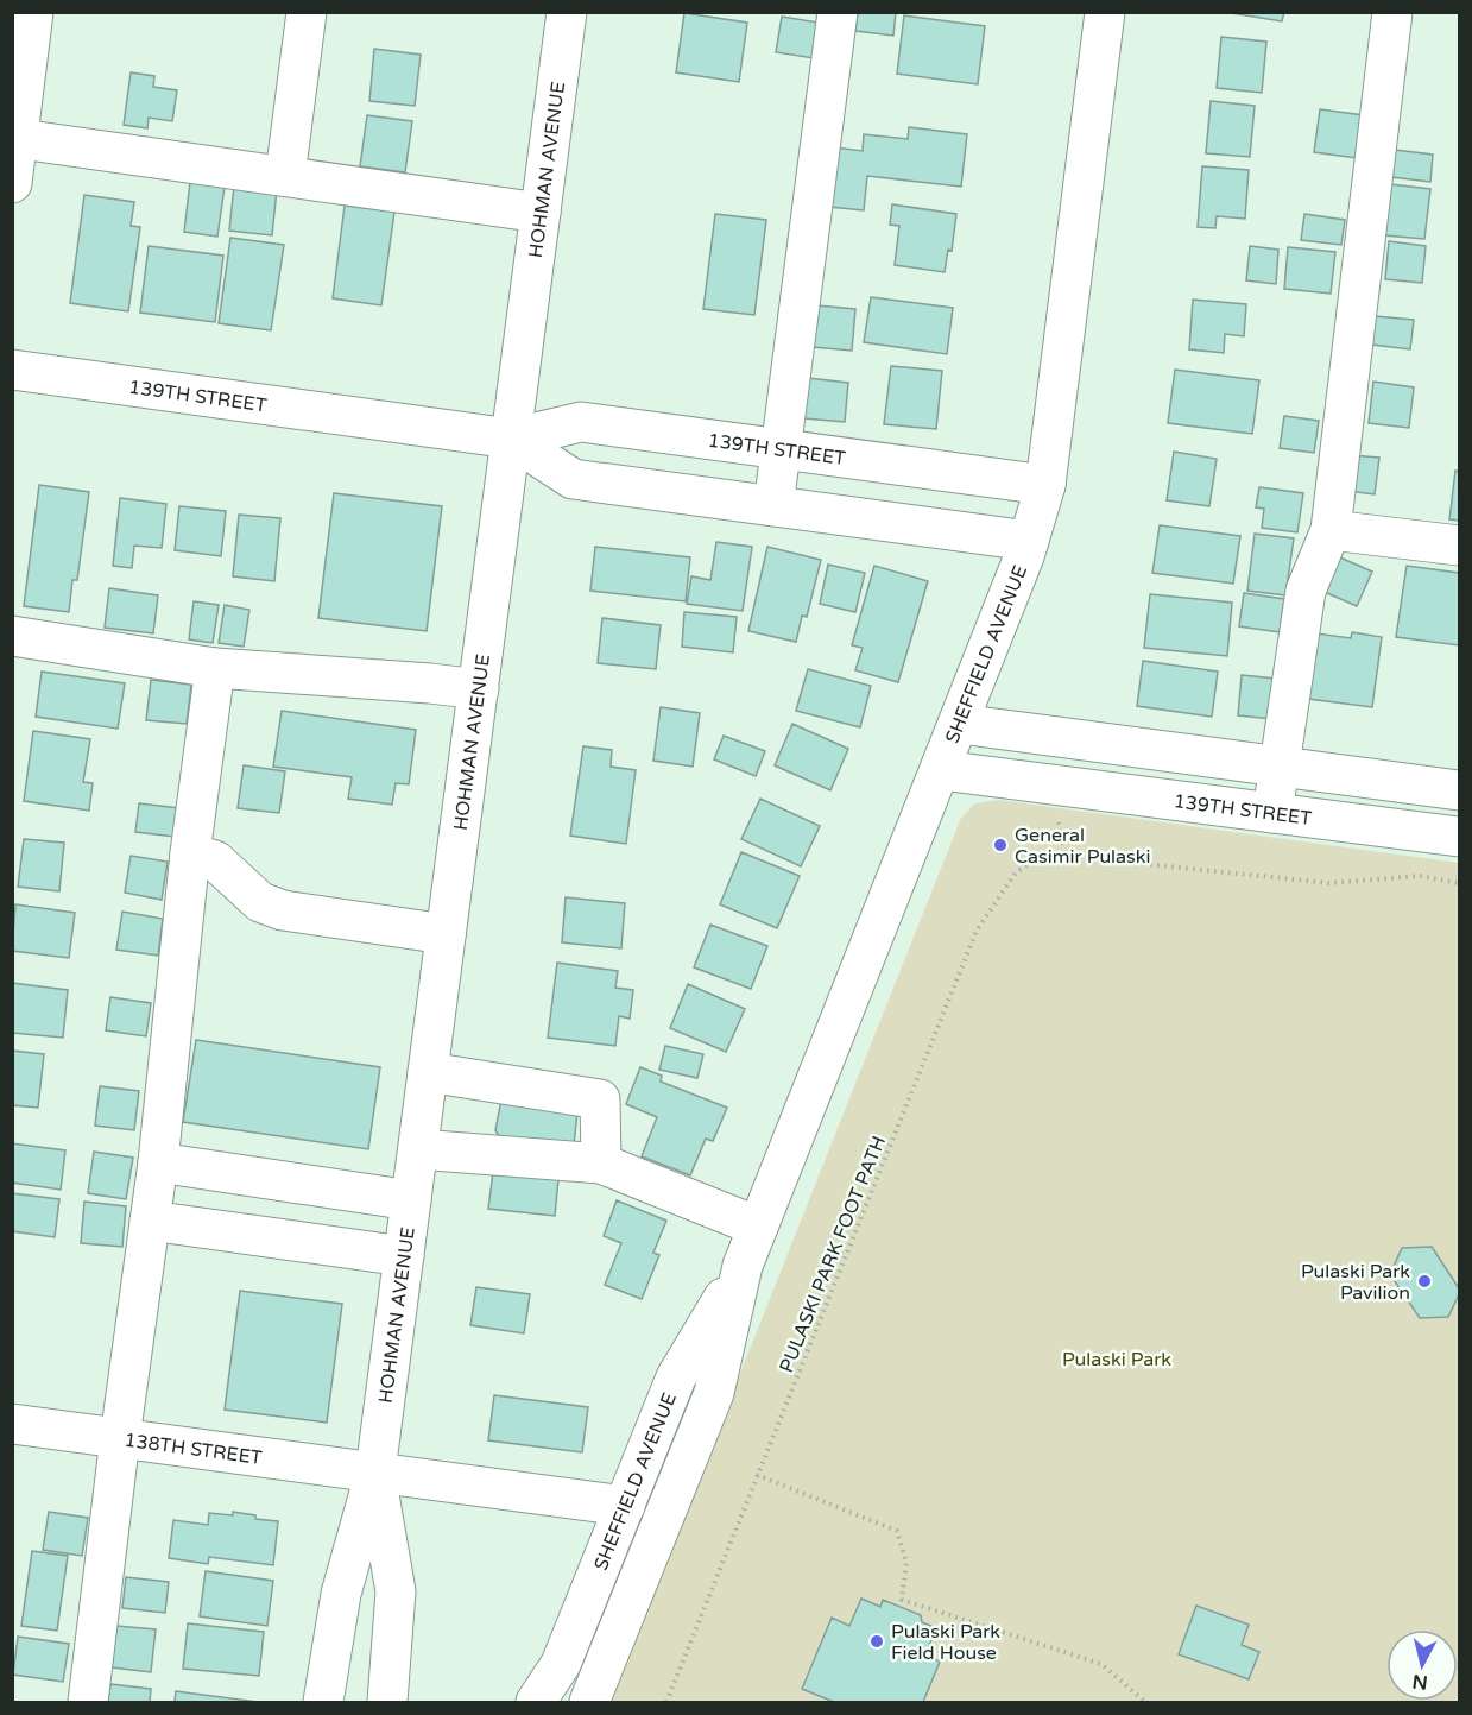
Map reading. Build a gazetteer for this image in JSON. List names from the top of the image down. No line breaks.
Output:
{"streets":{"street":["HOHMAN AVENUE","139TH STREET","SHEFFIELD AVENUE","138TH STREET"],"path":["PULASKI PARK FOOT PATH"]},"crossings":[["HOHMAN AVENUE","139TH STREET"],["HOHMAN AVENUE","138TH STREET"],["139TH STREET","SHEFFIELD AVENUE"],["SHEFFIELD AVENUE","138TH STREET"]],"parks":["Pulaski Park"],"places":["General Casimir Pulaski","Pulaski Park Pavilion","Pulaski Park Field House"],"north":"bottom"}
